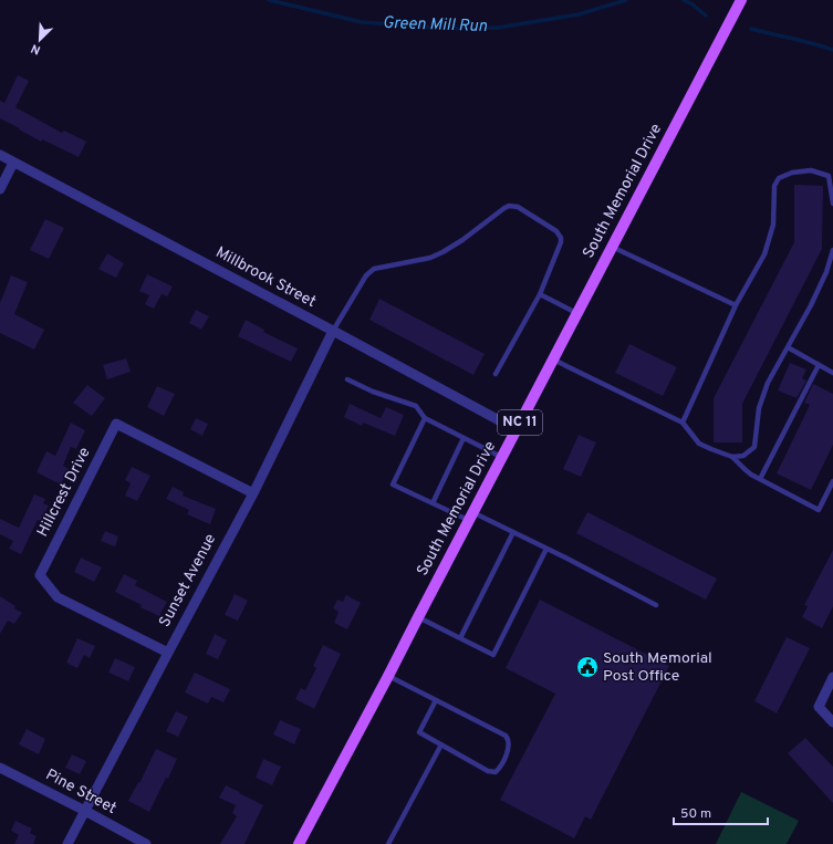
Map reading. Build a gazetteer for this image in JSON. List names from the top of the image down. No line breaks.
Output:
{"streets":{"main road":["South Memorial Drive","NC 11"],"street":["Millbrook Street","Hillcrest Drive","Sunset Avenue","Pine Street"]},"crossings":[["South Memorial Drive","Millbrook Street"],["Millbrook Street","Sunset Avenue"],["Hillcrest Drive","Sunset Avenue"],["Sunset Avenue","Pine Street"]],"water":["Green Mill Run"],"places":{"public building":["South Memorial Post Office"]},"scale_bar":"50 m","north":"bottom left"}
